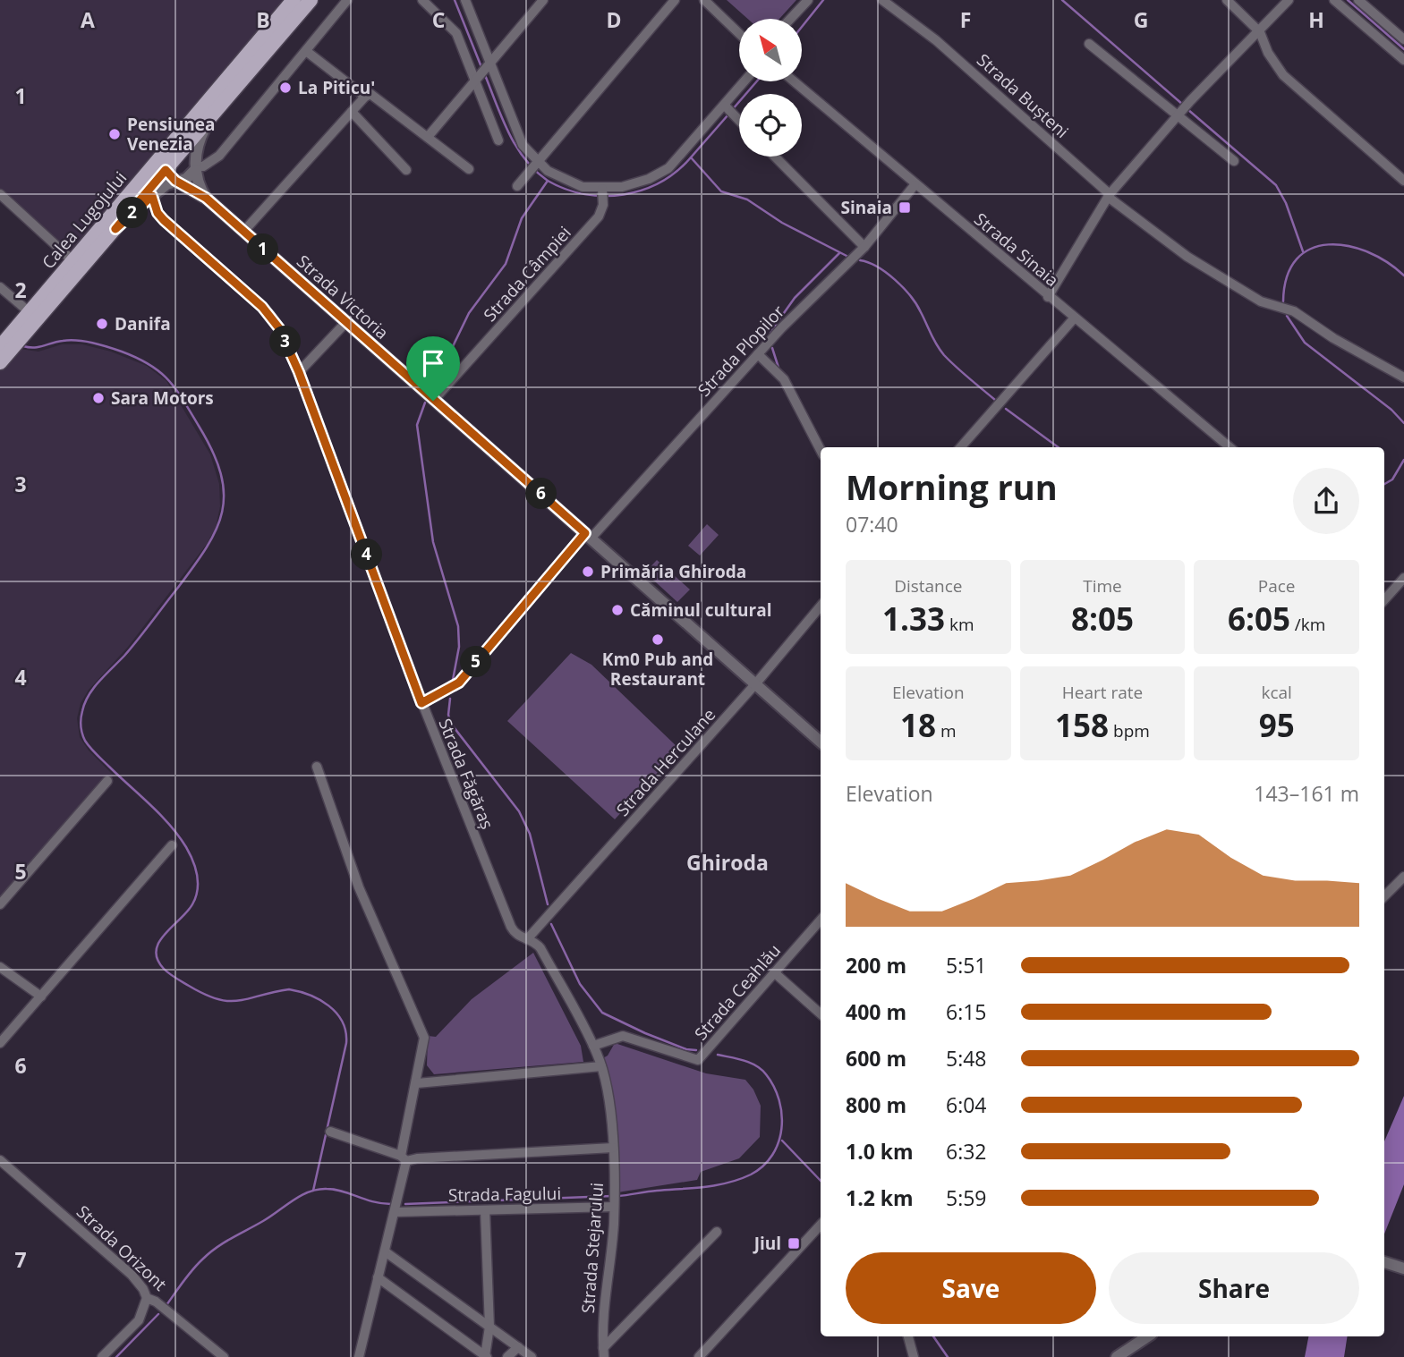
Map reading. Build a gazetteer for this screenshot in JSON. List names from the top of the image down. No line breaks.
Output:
{"streets":{"main road":["Calea Lugojului"],"street":["Strada Bușteni","Strada Sinaia","Strada Câmpiei","Strada Victoria","Strada Plopilor","Strada Herculane","Strada Făgăraș","Strada Ceahlău","Strada Fagului","Strada Orizont","Strada Stejarului"]},"crossings":[["Calea Lugojului","Strada Victoria"],["Strada Sinaia","Strada Plopilor"],["Strada Câmpiei","Strada Victoria"],["Strada Victoria","Strada Plopilor"],["Strada Victoria","Strada Herculane"],["Strada Plopilor","Strada Făgăraș"],["Strada Herculane","Strada Făgăraș"],["Strada Herculane","Strada Stejarului"],["Strada Făgăraș","Strada Stejarului"],["Strada Ceahlău","Strada Stejarului"],["Strada Fagului","Strada Stejarului"]],"districts":["Ghiroda"],"places":{"other":["La Piticu'","Pensiunea Venezia","Danifa","Sara Motors","Primăria Ghiroda","Căminul cultural","Km0 Pub and Restaurant"],"transit":["Sinaia","Jiul"]},"north":"top left","page":{"pins":["2","1","3","6","4","5"],"heading":["Morning run","07:40"],"stats":[["Distance","1.33 km"],["Time","8:05"],["Pace","6:05 /km"],["Elevation","18 m"],["Heart rate","158 bpm"],["kcal","95"]],"chart":["Elevation","143–161 m"],"list":[{"name":"200 m","note":"5:51"},{"name":"400 m","note":"6:15"},{"name":"600 m","note":"5:48"},{"name":"800 m","note":"6:04"},{"name":"1.0 km","note":"6:32"},{"name":"1.2 km","note":"5:59"}],"buttons":["Save","Share"]},"grid":{"columns":["A","B","C","D","F","G","H"],"rows":["1","2","3","4","5","6","7"]}}
